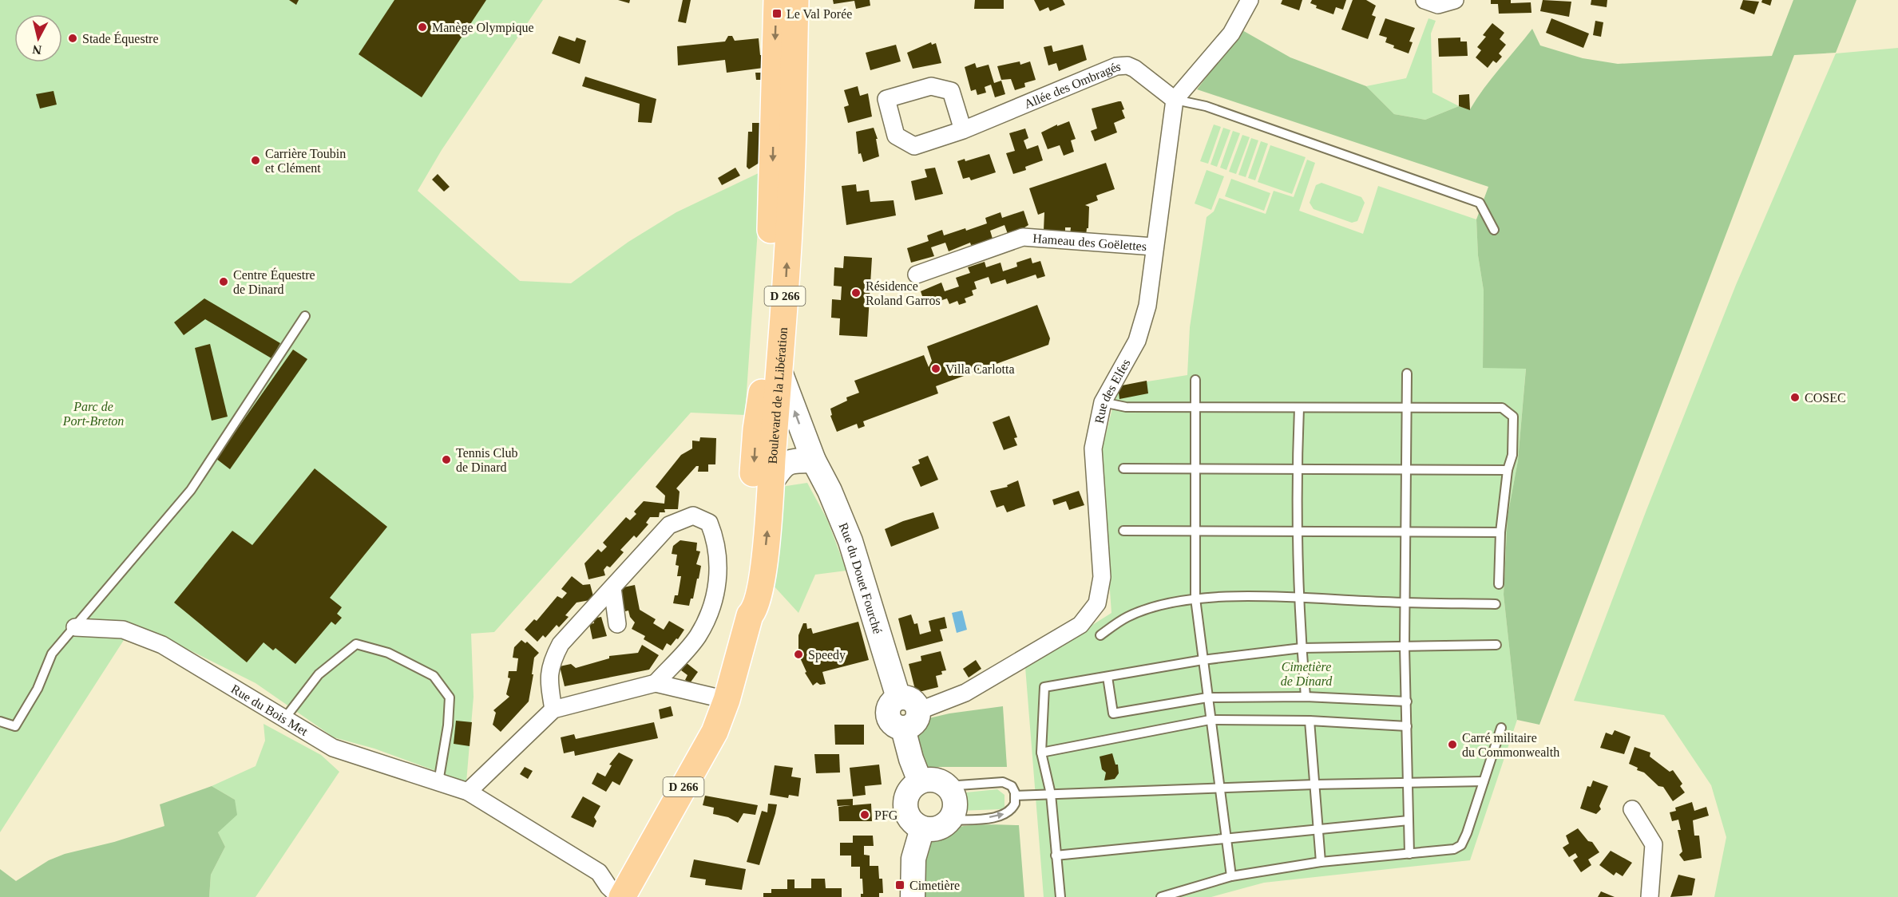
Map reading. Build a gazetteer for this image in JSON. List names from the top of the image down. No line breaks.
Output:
{"streets":{"main road":["D 266","Boulevard de la Libération","Rue du Douet Fourché"],"street":["Allée des Ombragés","Hameau des Goëlettes","Rue des Elfes","Rue du Bois Met"]},"crossings":[["Allée des Ombragés","Rue des Elfes"],["Hameau des Goëlettes","Rue des Elfes"],["Rue des Elfes","Rue du Douet Fourché"],["Boulevard de la Libération","Rue du Douet Fourché"],["Boulevard de la Libération","Rue du Bois Met"]],"parks":["Parc de Port-Breton","Cimetière de Dinard"],"places":{"transit":["Le Val Porée","Cimetière"],"other":["Manège Olympique","Stade Équestre","Carrière Toubin et Clément","Centre Équestre de Dinard","Résidence Roland Garros","Villa Carlotta","COSEC","Tennis Club de Dinard","Speedy","Carré militaire du Commonwealth","PFG"]},"north":"bottom"}
